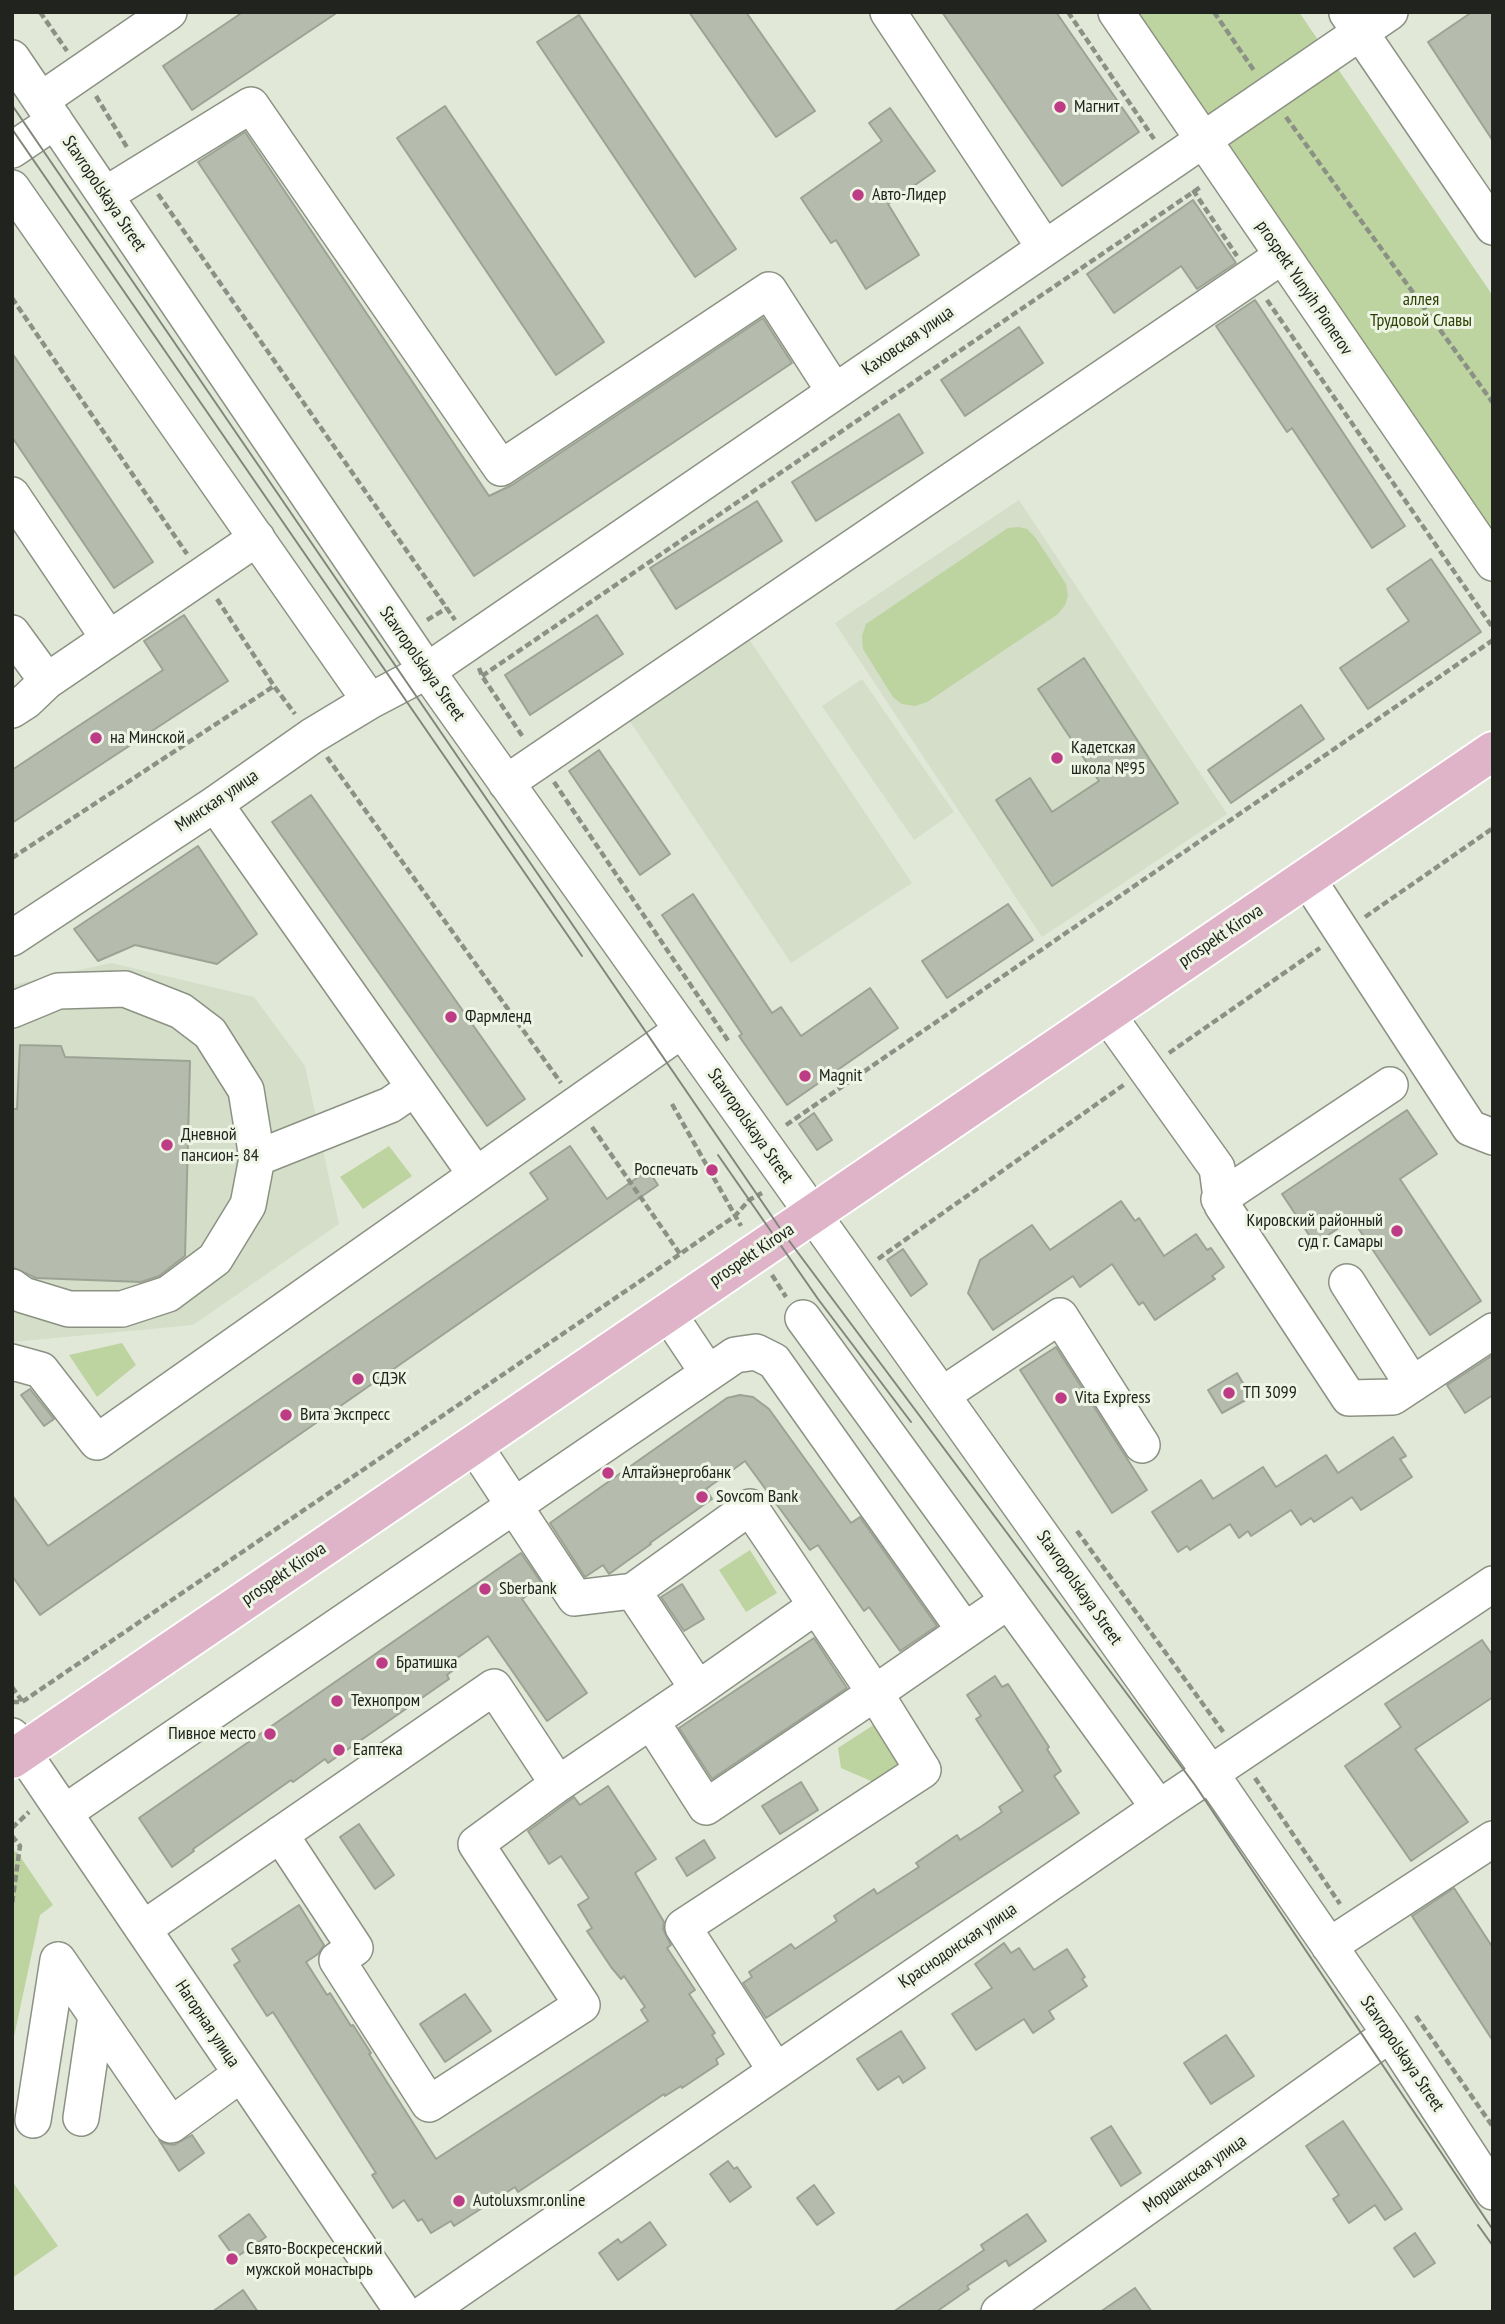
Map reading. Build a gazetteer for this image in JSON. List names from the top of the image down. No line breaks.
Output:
{"streets":{"main road":["prospekt Kirova"],"street":["Stavropolskaya Street","prospekt Yunyih Pionerov","Каховская улица","Минская улица","Краснодонская улица","Нагорная улица","Моршанская улица"]},"crossings":[["Stavropolskaya Street","Каховская улица"],["Stavropolskaya Street","Минская улица"],["Stavropolskaya Street","prospekt Kirova"],["Stavropolskaya Street","Краснодонская улица"],["Stavropolskaya Street","Моршанская улица"],["prospekt Yunyih Pionerov","Каховская улица"],["Каховская улица","Минская улица"],["prospekt Kirova","Нагорная улица"]],"parks":["аллея Трудовой Славы"],"places":["Магнит","Авто-Лидер","на Минской","Кадетская школа №95","Фармленд","Magnit","Дневной пансион- 84","Роспечать","Кировский районный суд г. Самары","СДЭК","ТП 3099","Vita Express","Вита Экспресс","Алтайэнергобанк","Sovcom Bank","Sberbank","Братишка","Технопром","Пивное место","Еаптека","Autoluxsmr.online","Свято-Воскресенский мужской монастырь"]}
